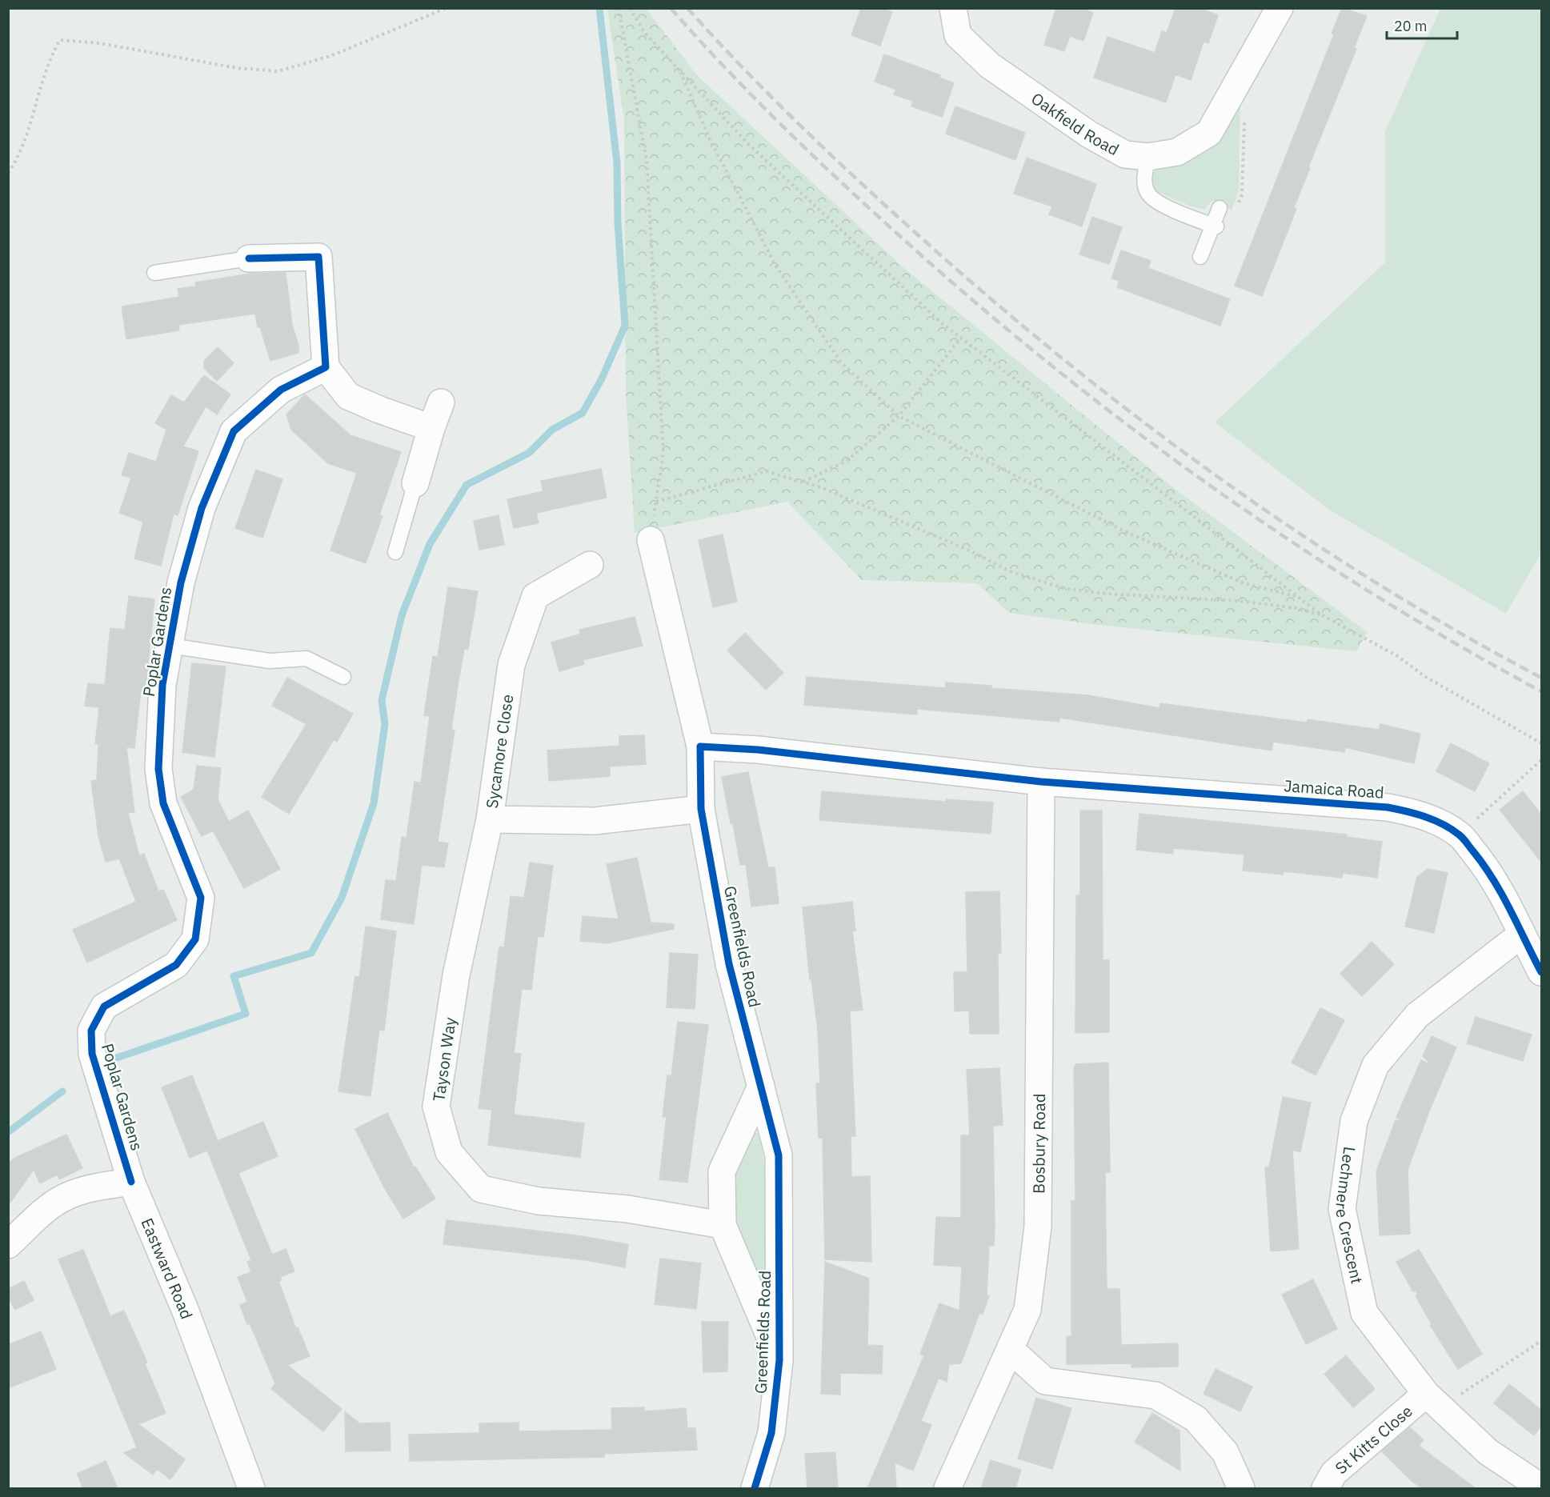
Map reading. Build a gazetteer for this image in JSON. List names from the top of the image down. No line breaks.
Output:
{"streets":{"street":["Oakfield Road","Poplar Gardens","Sycamore Close","Jamaica Road","Greenfields Road","Tayson Way","Bosbury Road","Lechmere Crescent","Eastward Road","St Kitts Close"]},"crossings":[["Poplar Gardens","Eastward Road"],["Sycamore Close","Greenfields Road"],["Sycamore Close","Tayson Way"],["Jamaica Road","Bosbury Road"],["Jamaica Road","Lechmere Crescent"],["Greenfields Road","Tayson Way"],["Lechmere Crescent","St Kitts Close"]],"scale_bar":"20 m"}
